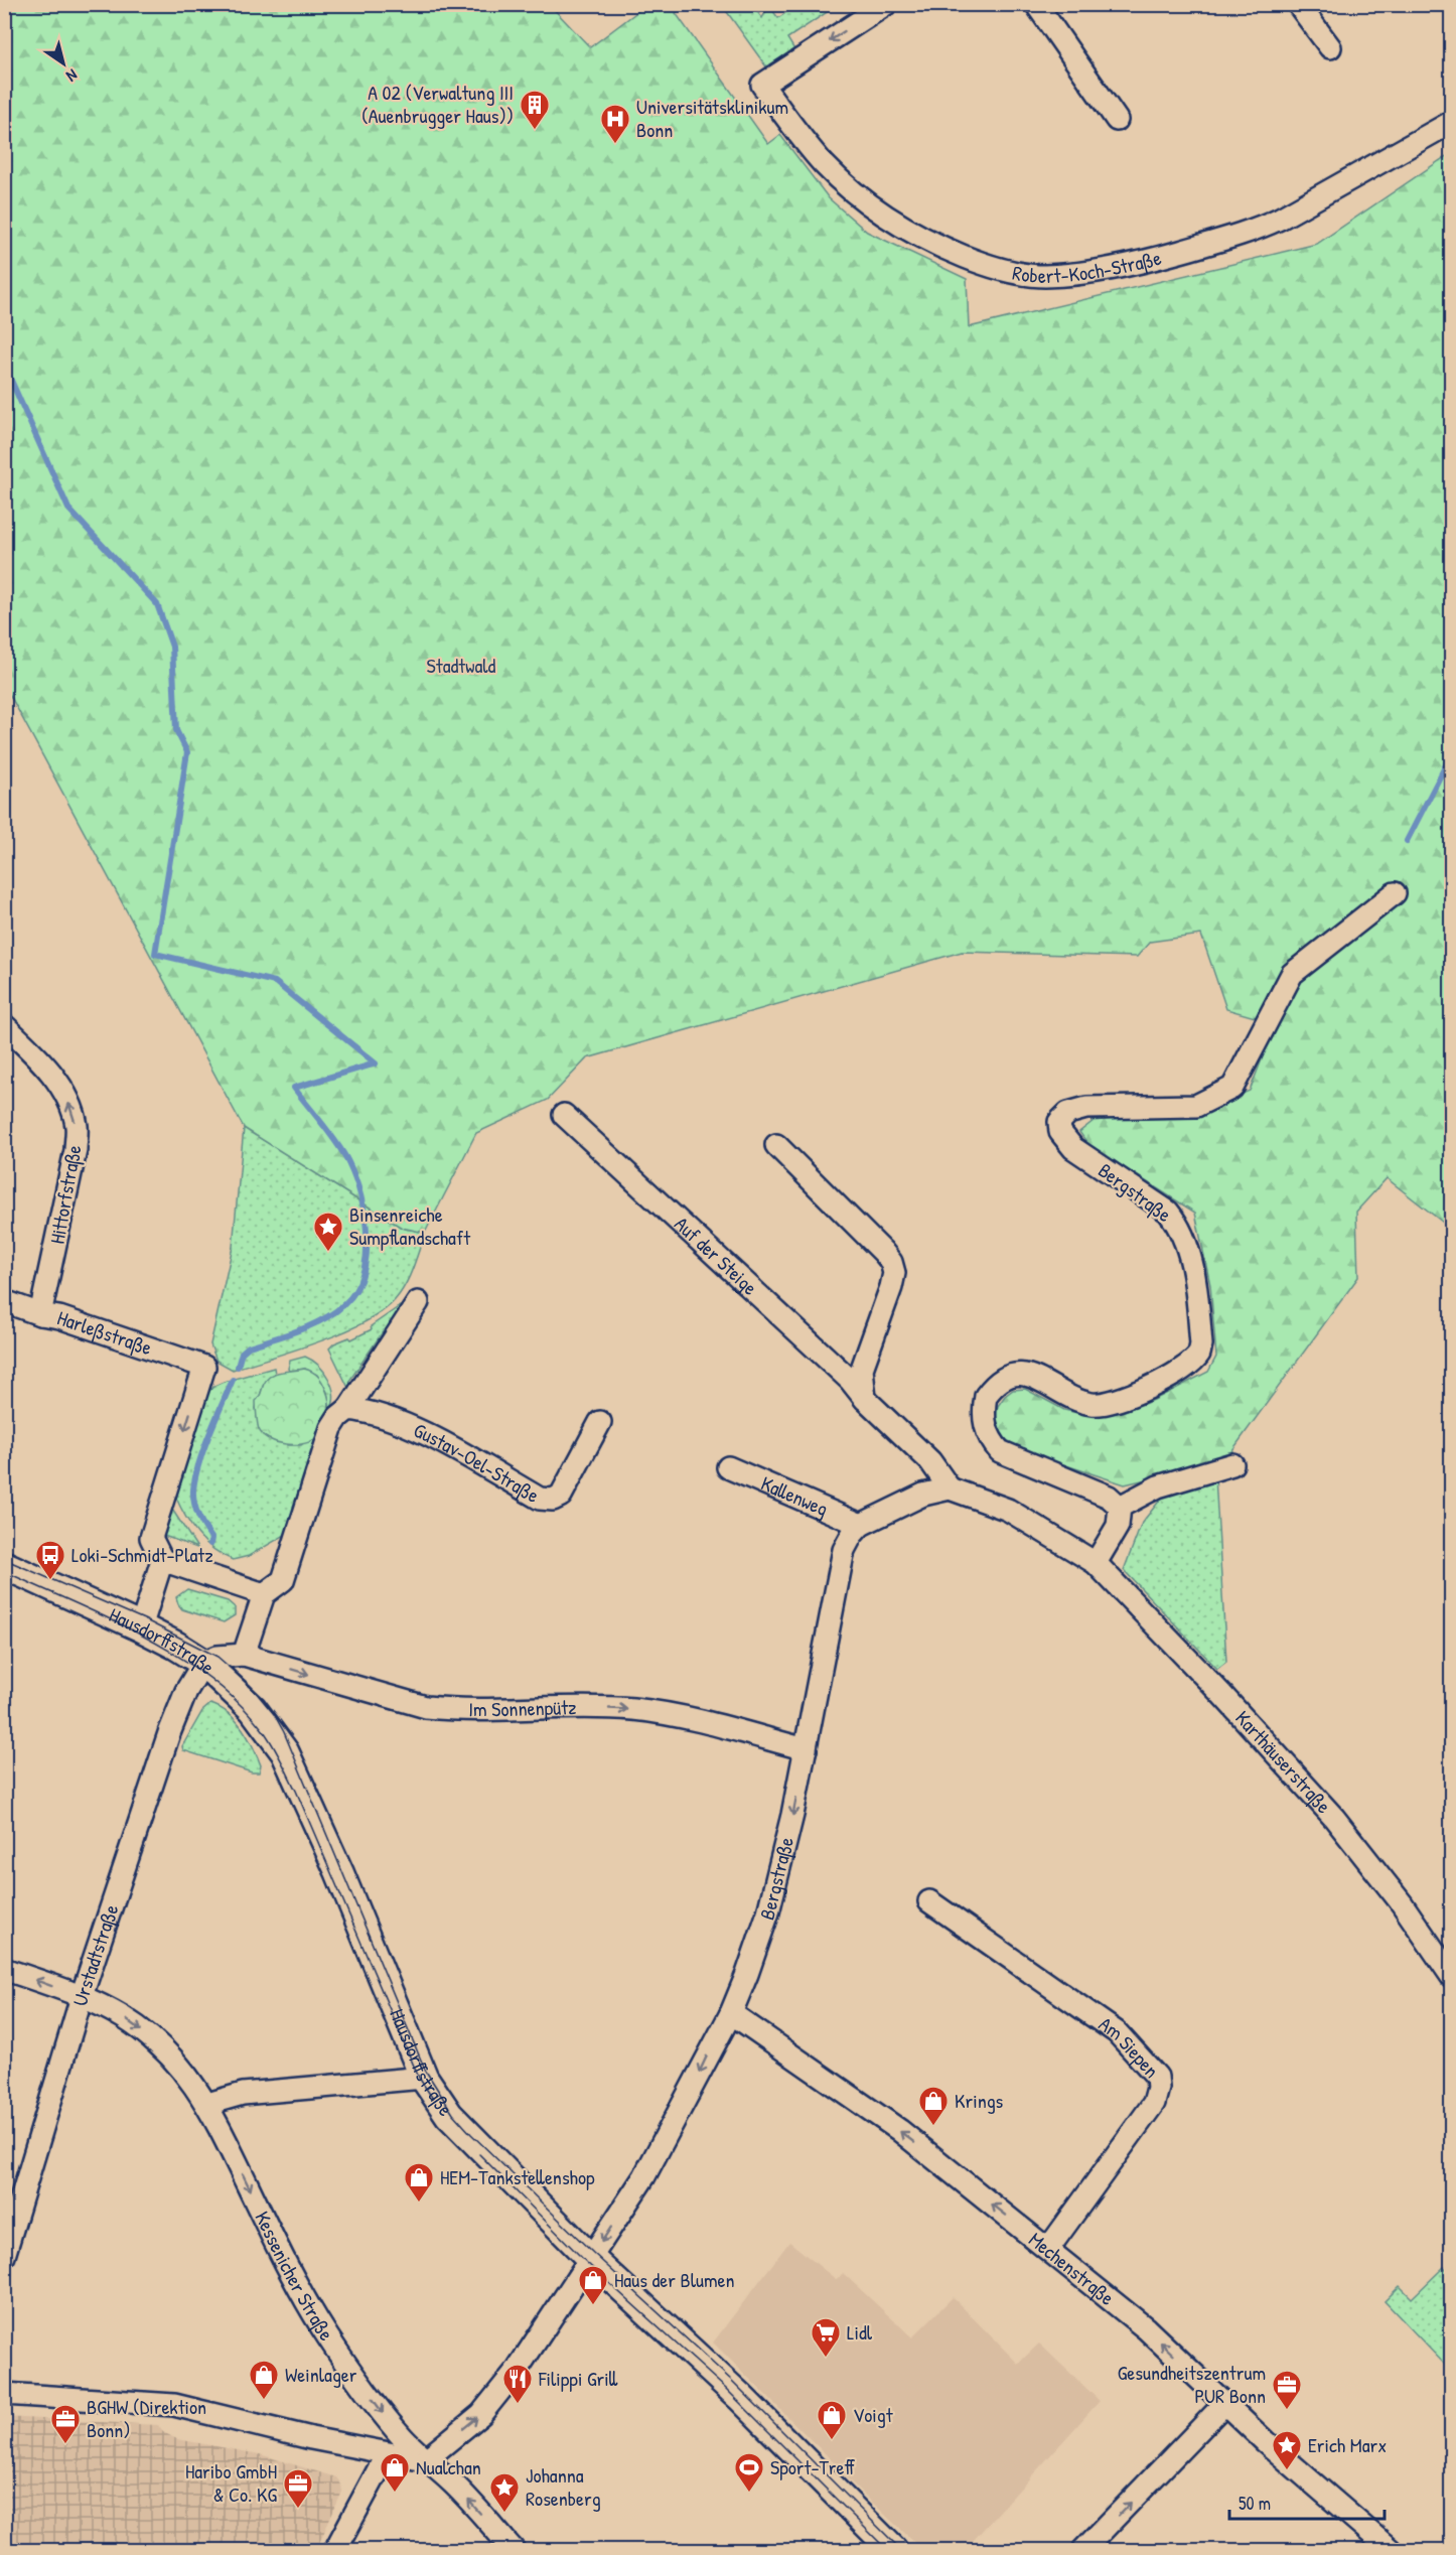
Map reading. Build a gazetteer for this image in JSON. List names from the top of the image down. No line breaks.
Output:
{"streets":{"main road":["Hausdorffstraße"],"street":["Robert-Koch-Straße","Bergstraße","Hittorfstraße","Auf der Steige","Harleßstraße","Gustav-Oel-Straße","Kallenweg","Im Sonnenpütz","Karthäuserstraße","Urstadtstraße","Am Siepen","Mechenstraße","Kessenicher Straße"]},"crossings":[["Bergstraße","Auf der Steige"],["Bergstraße","Kallenweg"],["Bergstraße","Hausdorffstraße"],["Bergstraße","Im Sonnenpütz"],["Bergstraße","Mechenstraße"],["Bergstraße","Kessenicher Straße"],["Hittorfstraße","Harleßstraße"],["Hausdorffstraße","Urstadtstraße"],["Urstadtstraße","Kessenicher Straße"],["Am Siepen","Mechenstraße"]],"one_way":["Hittorfstraße","Im Sonnenpütz","Mechenstraße"],"parks":["Stadtwald"],"places":{"building":["A 02 (Verwaltung III (Auenbrugger Haus))"],"hospital":["Universitätsklinikum Bonn"],"place":["Binsenreiche Sumpflandschaft","Erich Marx","Johanna Rosenberg"],"bus stop":["Loki-Schmidt-Platz"],"shop":["Krings","HEM-Tankstellenshop","Haus der Blumen","Weinlager","Voigt","Nualchan"],"supermarket":["Lidl"],"restaurant":["Filippi Grill"],"office":["Gesundheitszentrum PUR Bonn","BGHW (Direktion Bonn)","Haribo GmbH & Co. KG"],"sports":["Sport-Treff"]},"scale_bar":"50 m","north":"bottom right"}
